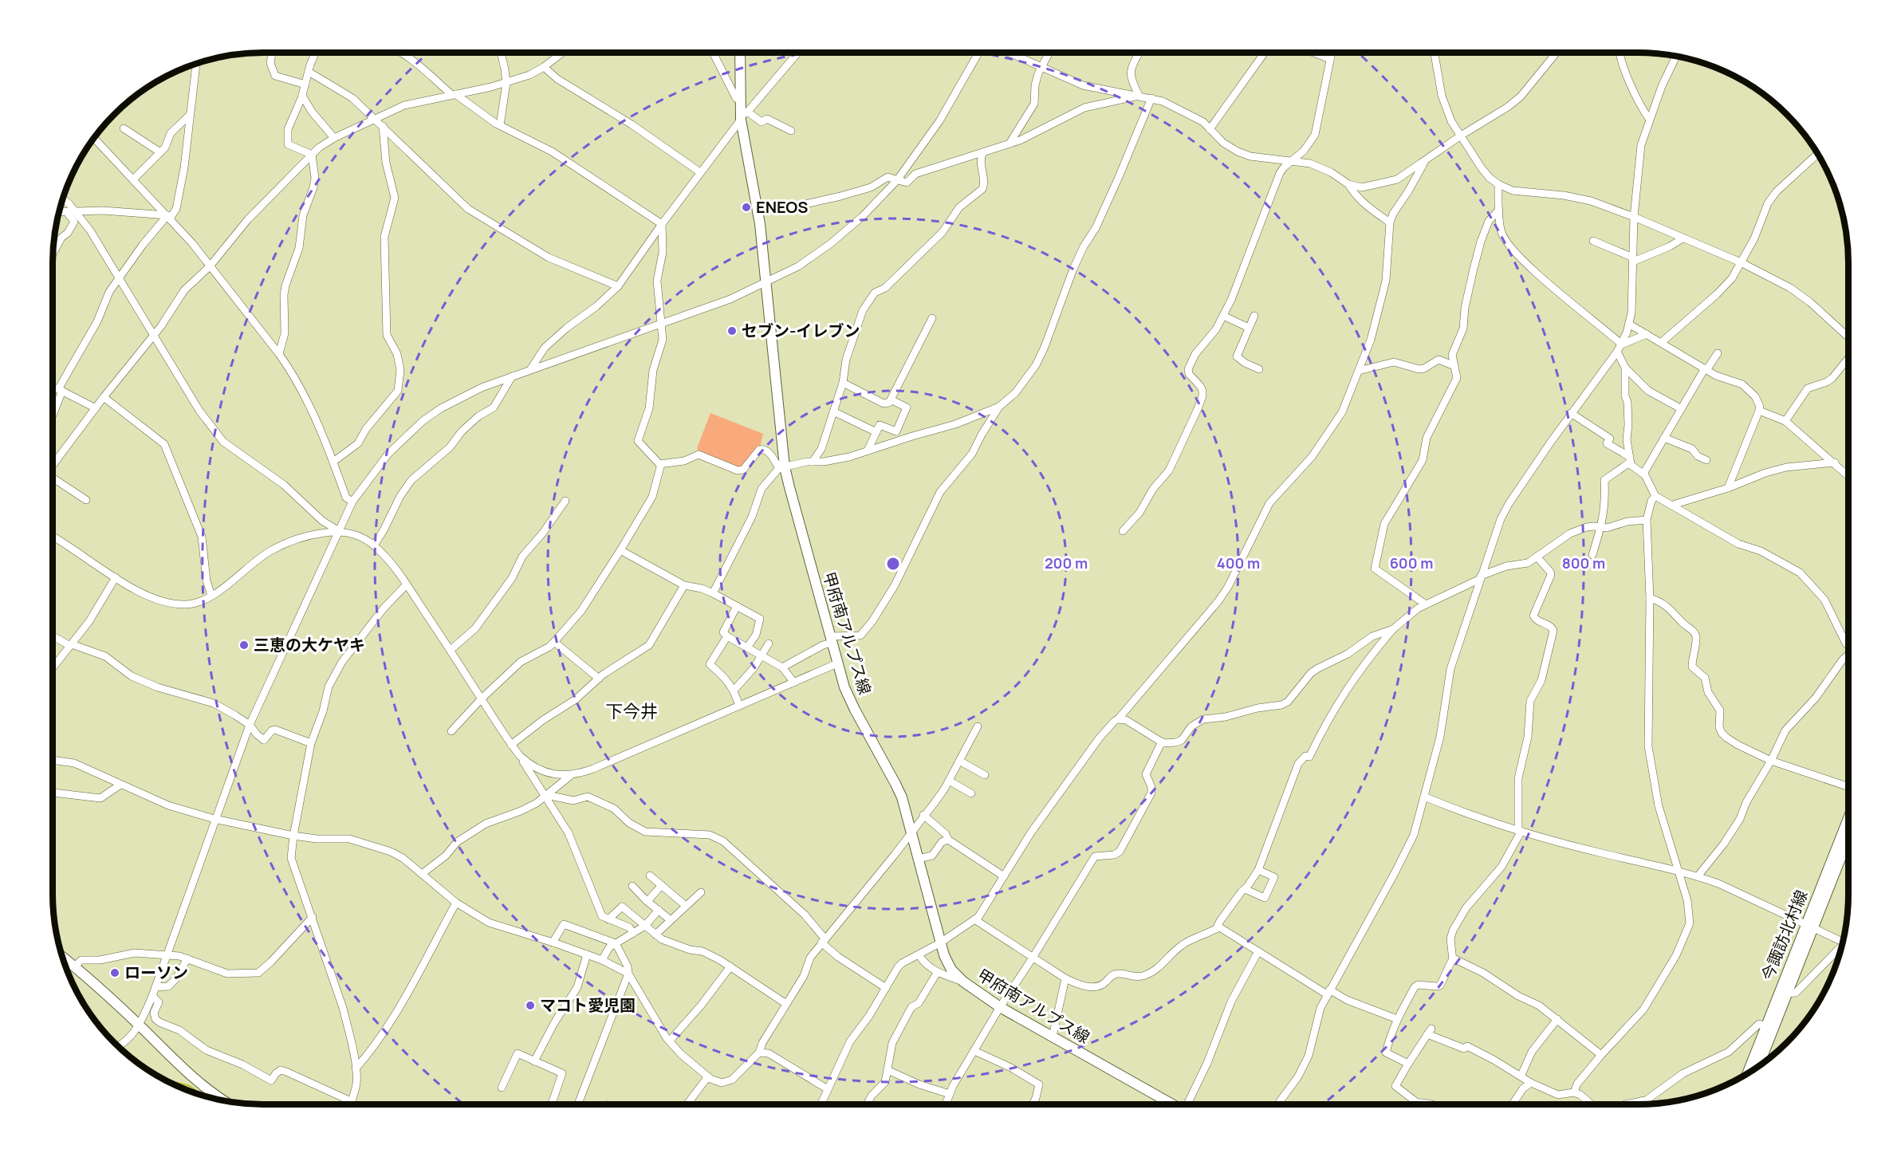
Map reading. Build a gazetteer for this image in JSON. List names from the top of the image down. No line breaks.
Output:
{"streets":{"main road":["甲府南アルプス線","今諏訪北村線"]},"districts":["下今井"],"places":["ENEOS","セブン-イレブン","三恵の大ケヤキ","ローソン","マコト愛児園"],"rings":["200 m","400 m","600 m","800 m"]}
